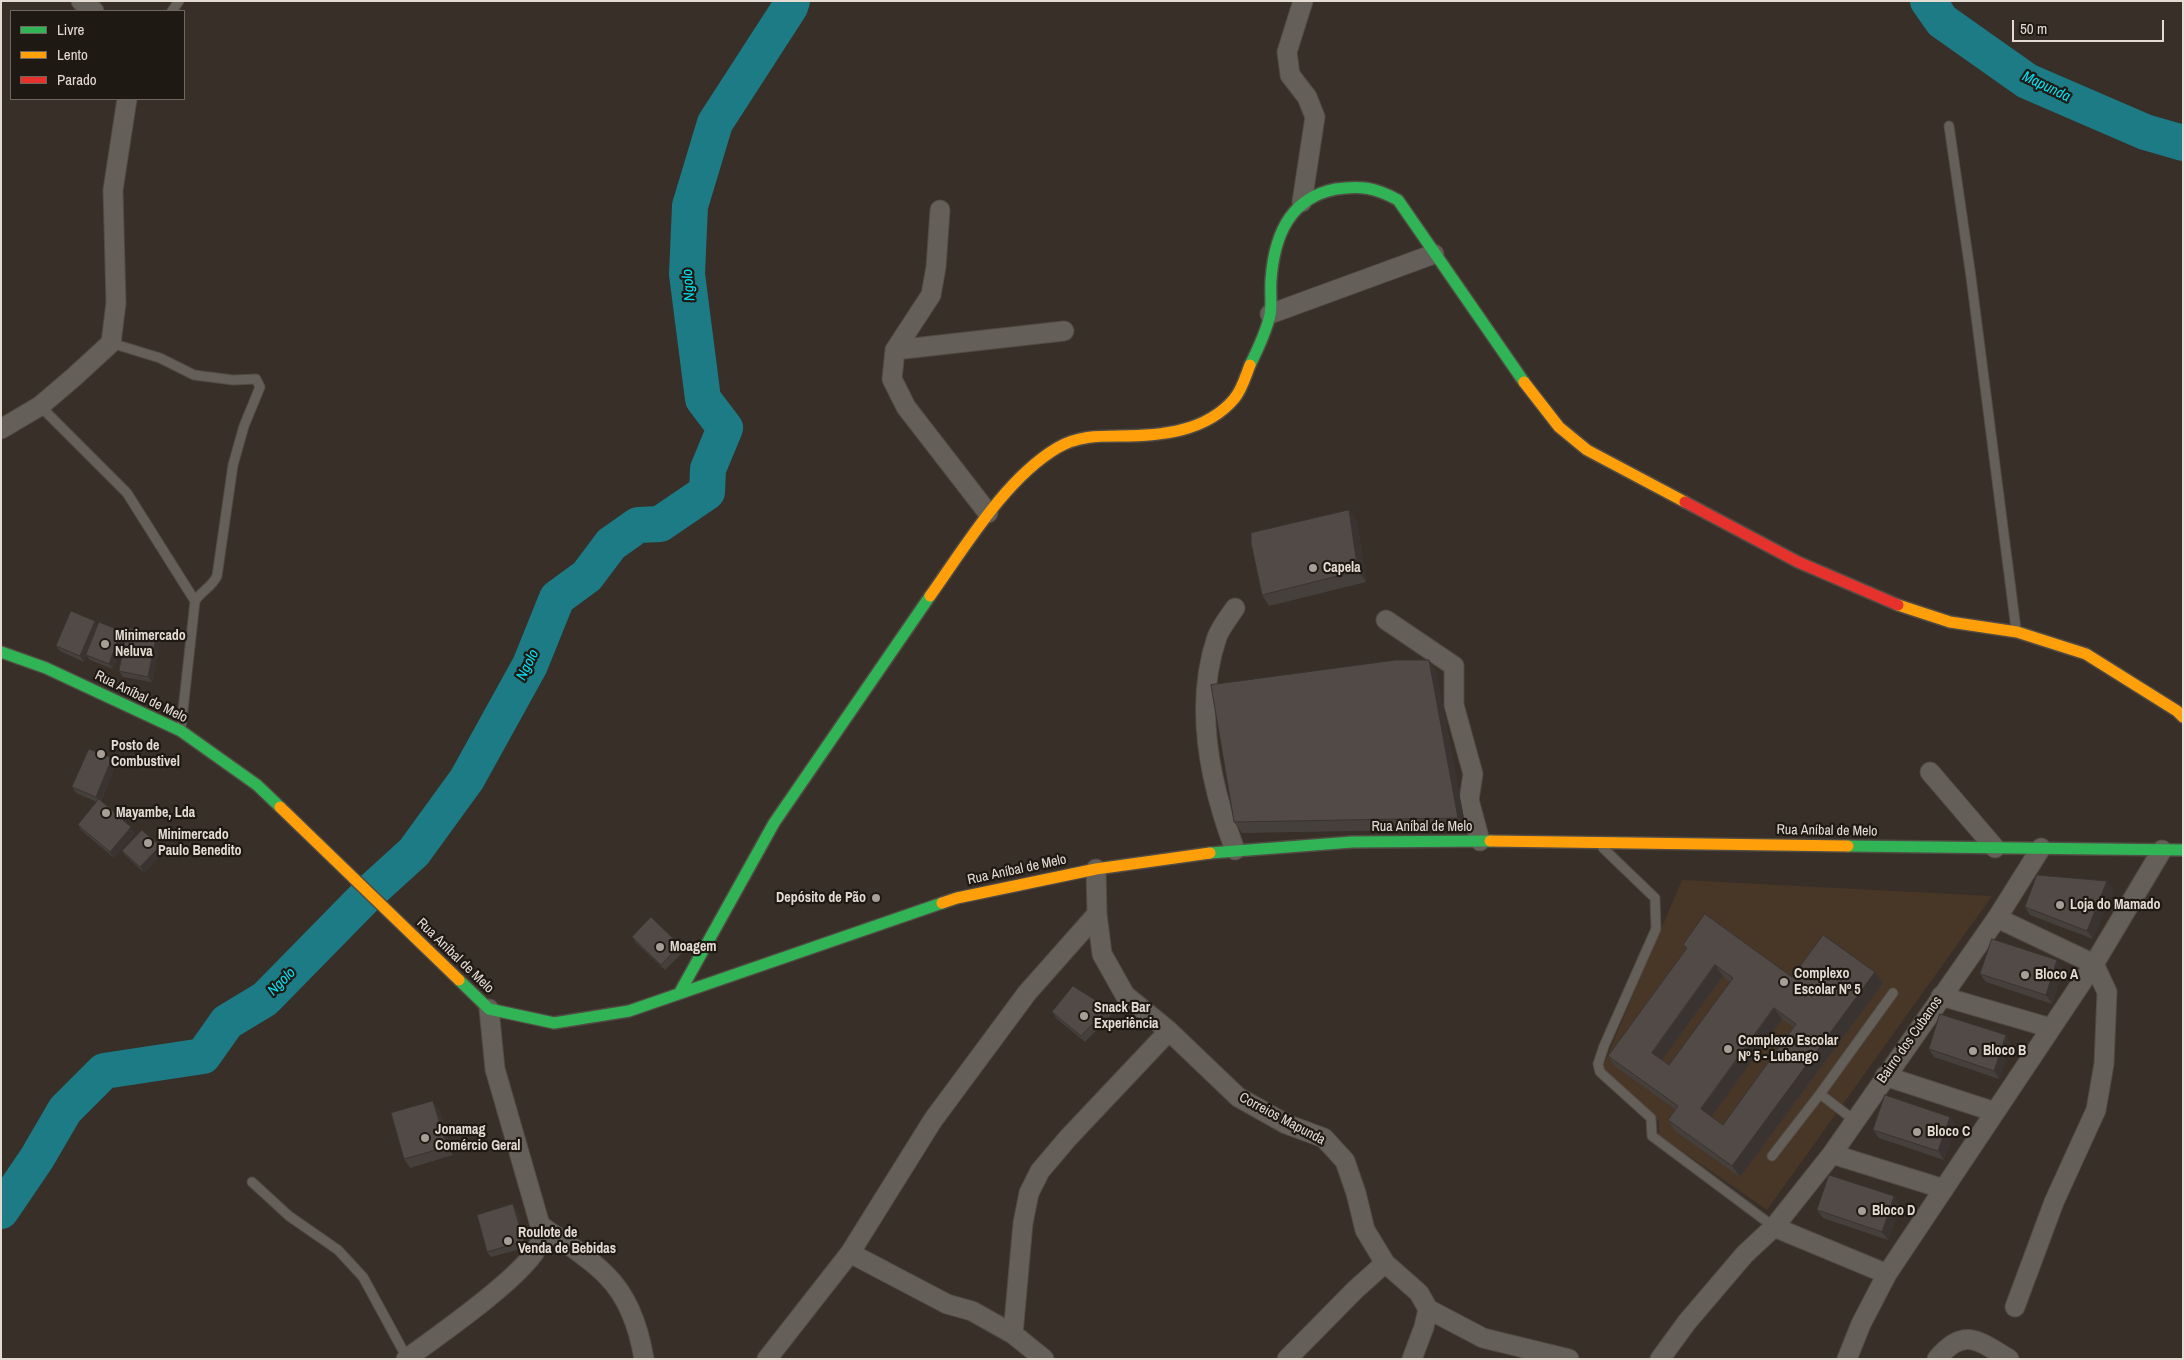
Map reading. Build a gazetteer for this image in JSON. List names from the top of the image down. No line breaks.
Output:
{"streets":{"street":["Rua Aníbal de Melo","Bairro dos Cubanos","Correios Mapunda"]},"crossings":[["Rua Aníbal de Melo","Bairro dos Cubanos"],["Rua Aníbal de Melo","Correios Mapunda"]],"water":["Mapunda","Ngolo"],"places":["Capela","Minimercado Neluva","Posto de Combustivel","Mayambe, Lda","Minimercado Paulo Benedito","Depósito de Pão","Loja do Mamado","Moagem","Bloco A","Complexo Escolar Nº 5","Snack Bar Experiência","Complexo Escolar Nº 5 - Lubango","Bloco B","Bloco C","Jonamag Comércio Geral","Bloco D","Roulote de Venda de Bebidas"],"legend":["Livre","Lento","Parado"],"scale_bar":"50 m"}
